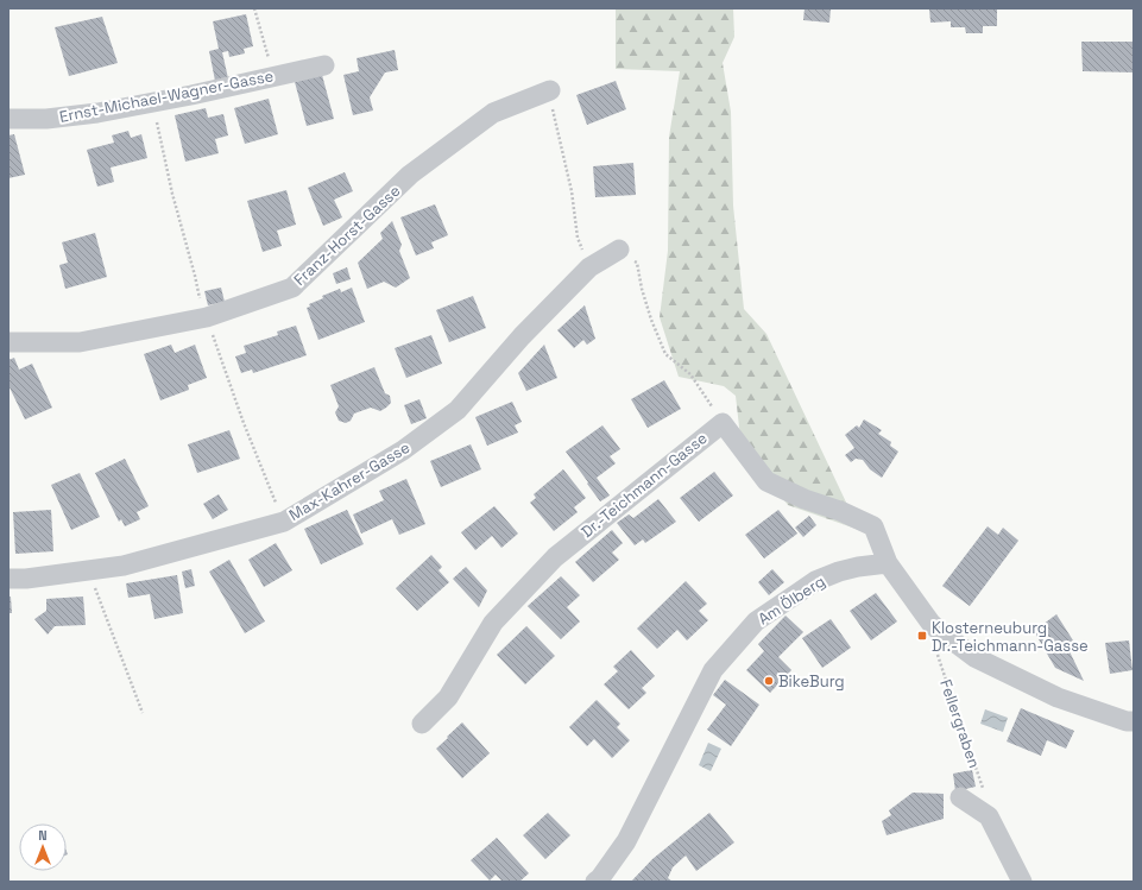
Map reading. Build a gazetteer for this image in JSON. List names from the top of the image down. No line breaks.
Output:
{"streets":{"street":["Ernst-Michael-Wagner-Gasse","Franz-Horst-Gasse","Max-Kahrer-Gasse","Dr.-Teichmann-Gasse","Am Ölberg"],"path":["Fellergraben"]},"crossings":[["Dr.-Teichmann-Gasse","Am Ölberg"]],"places":{"transit":["Klosterneuburg Dr.-Teichmann-Gasse"],"other":["BikeBurg"]},"north":"top"}
